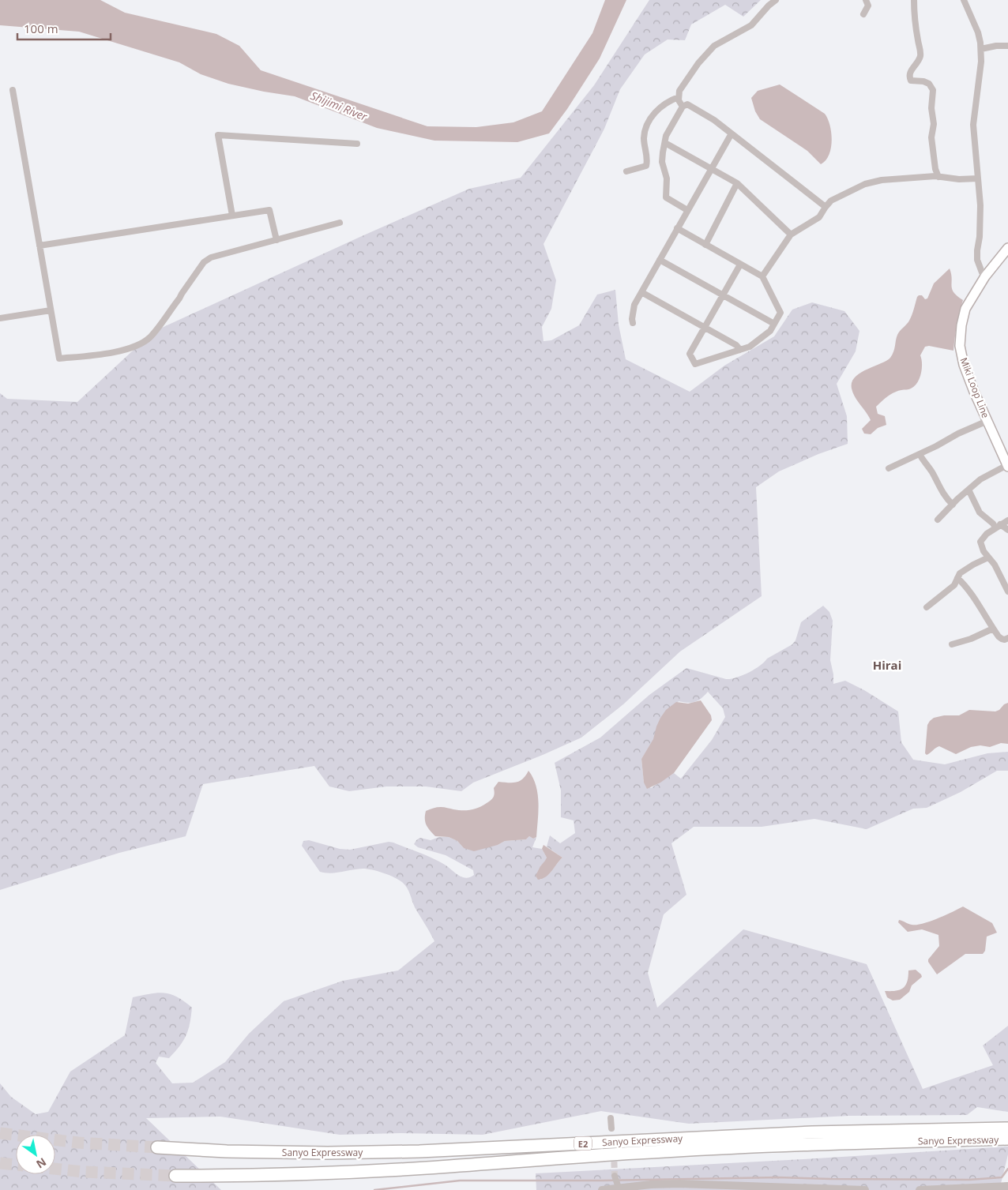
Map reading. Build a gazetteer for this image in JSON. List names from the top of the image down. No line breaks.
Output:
{"streets":{"highway":["Sanyo Expressway","E2"],"main road":["Miki Loop Line"]},"districts":["Hirai"],"water":["Shijimi River"],"scale_bar":"100 m","north":"bottom right"}
